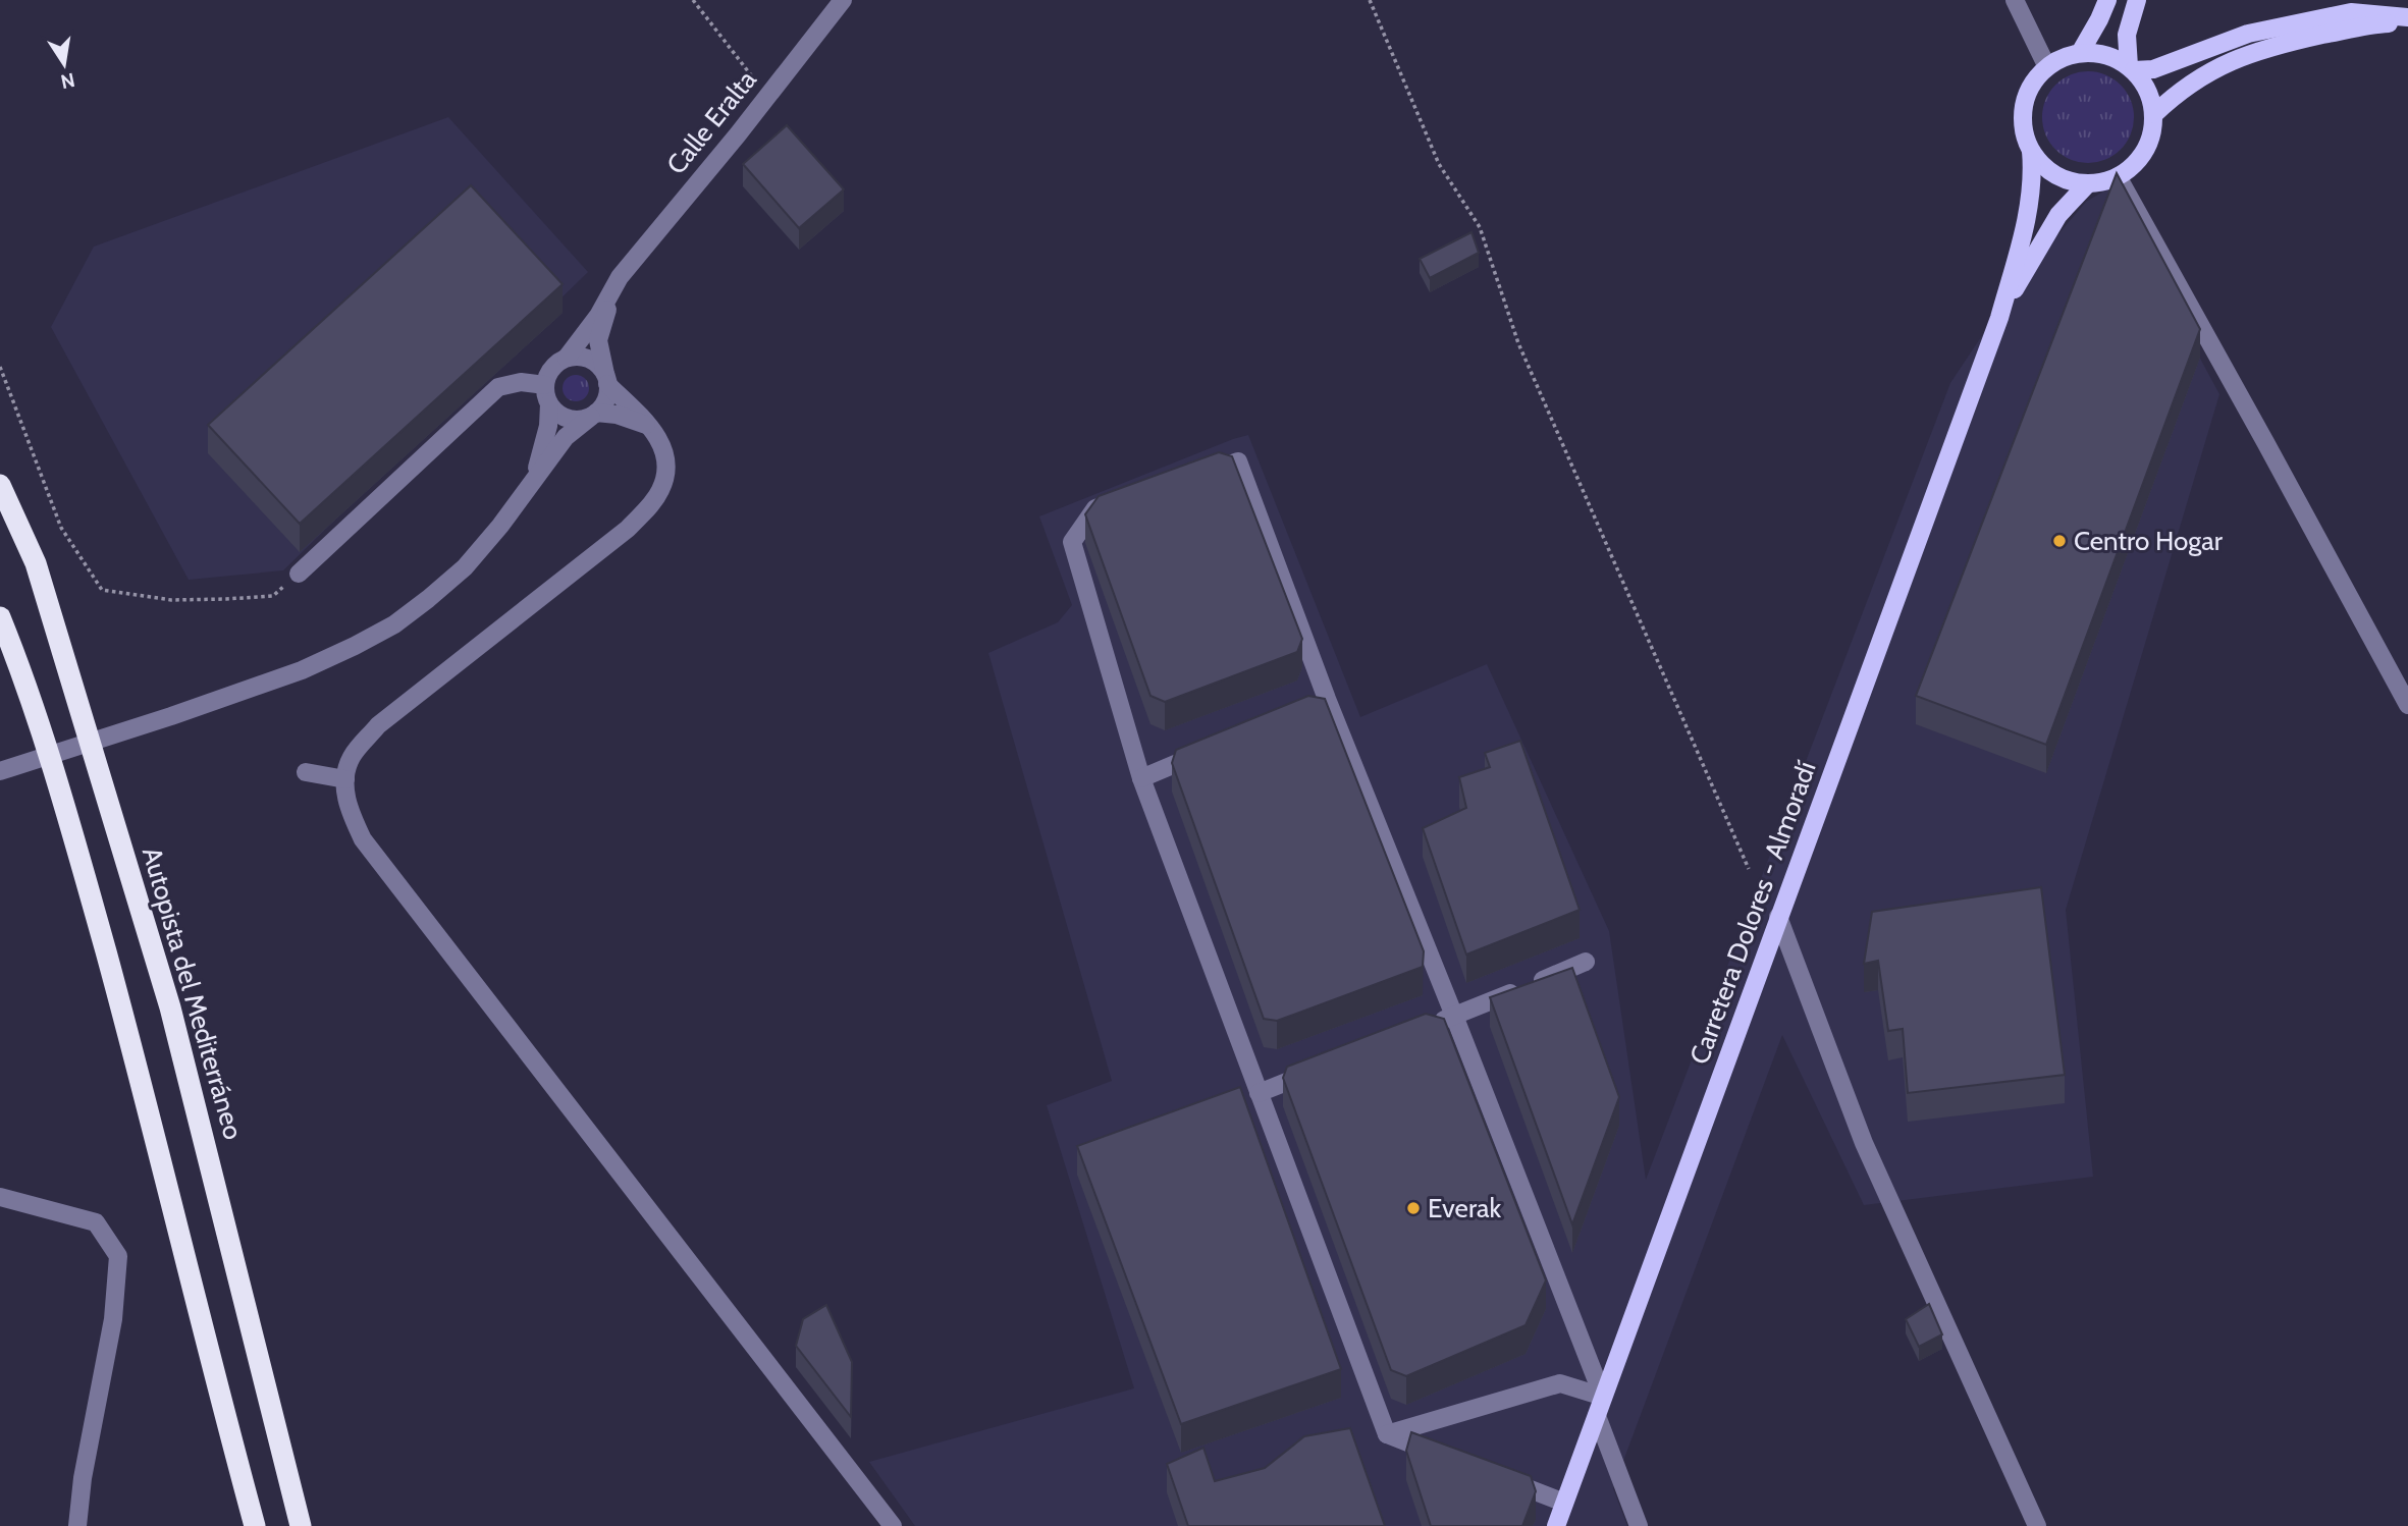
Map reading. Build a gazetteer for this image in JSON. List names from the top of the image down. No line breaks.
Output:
{"streets":{"highway":["Autopista del Mediterráneo"],"main road":["Carretera Dolores - Almoradí"],"street":["Calle Eralta"]},"places":["Centro Hogar","Everak"],"north":"bottom"}
